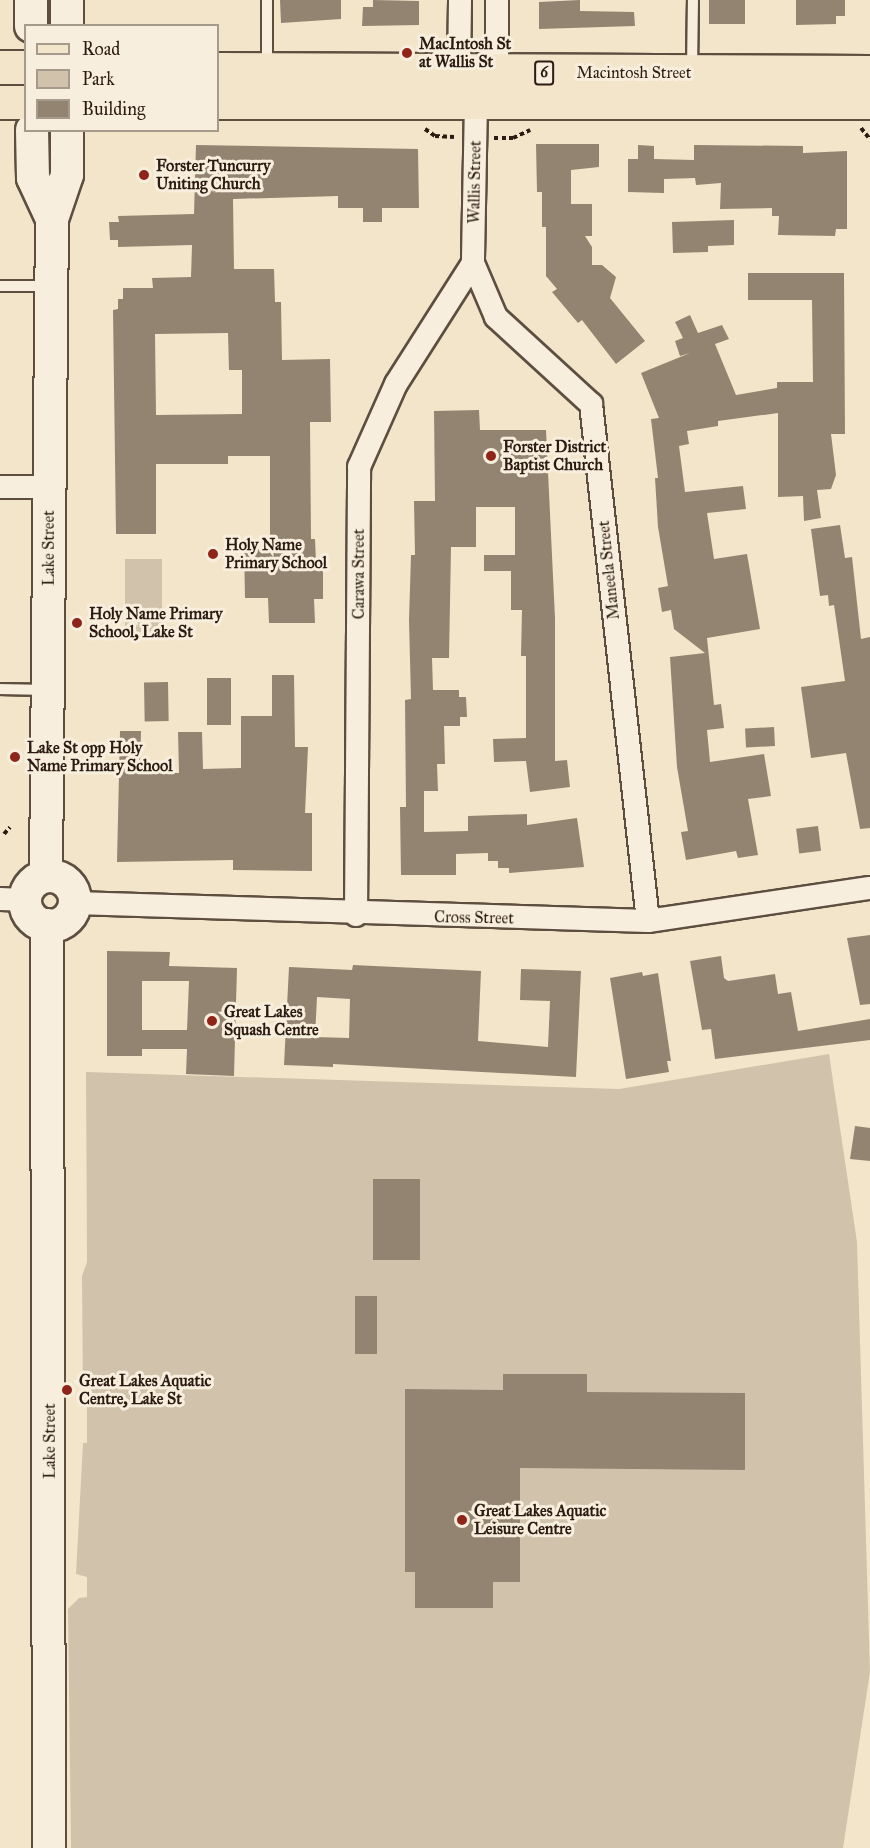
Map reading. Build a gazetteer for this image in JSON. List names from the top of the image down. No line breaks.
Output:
{"streets":{"main road":["6","Macintosh Street"],"street":["Wallis Street","Lake Street","Maneela Street","Carawa Street","Cross Street"]},"crossings":[["Macintosh Street","Wallis Street"],["Wallis Street","Maneela Street"],["Wallis Street","Carawa Street"],["Lake Street","Cross Street"],["Maneela Street","Carawa Street"],["Maneela Street","Cross Street"],["Carawa Street","Cross Street"]],"places":["MacIntosh St at Wallis St","Forster Tuncurry Uniting Church","Forster District Baptist Church","Holy Name Primary School","Holy Name Primary School, Lake St","Lake St opp Holy Name Primary School","Great Lakes Squash Centre","Great Lakes Aquatic Centre, Lake St","Great Lakes Aquatic Leisure Centre"],"legend":["Road","Park","Building"]}
